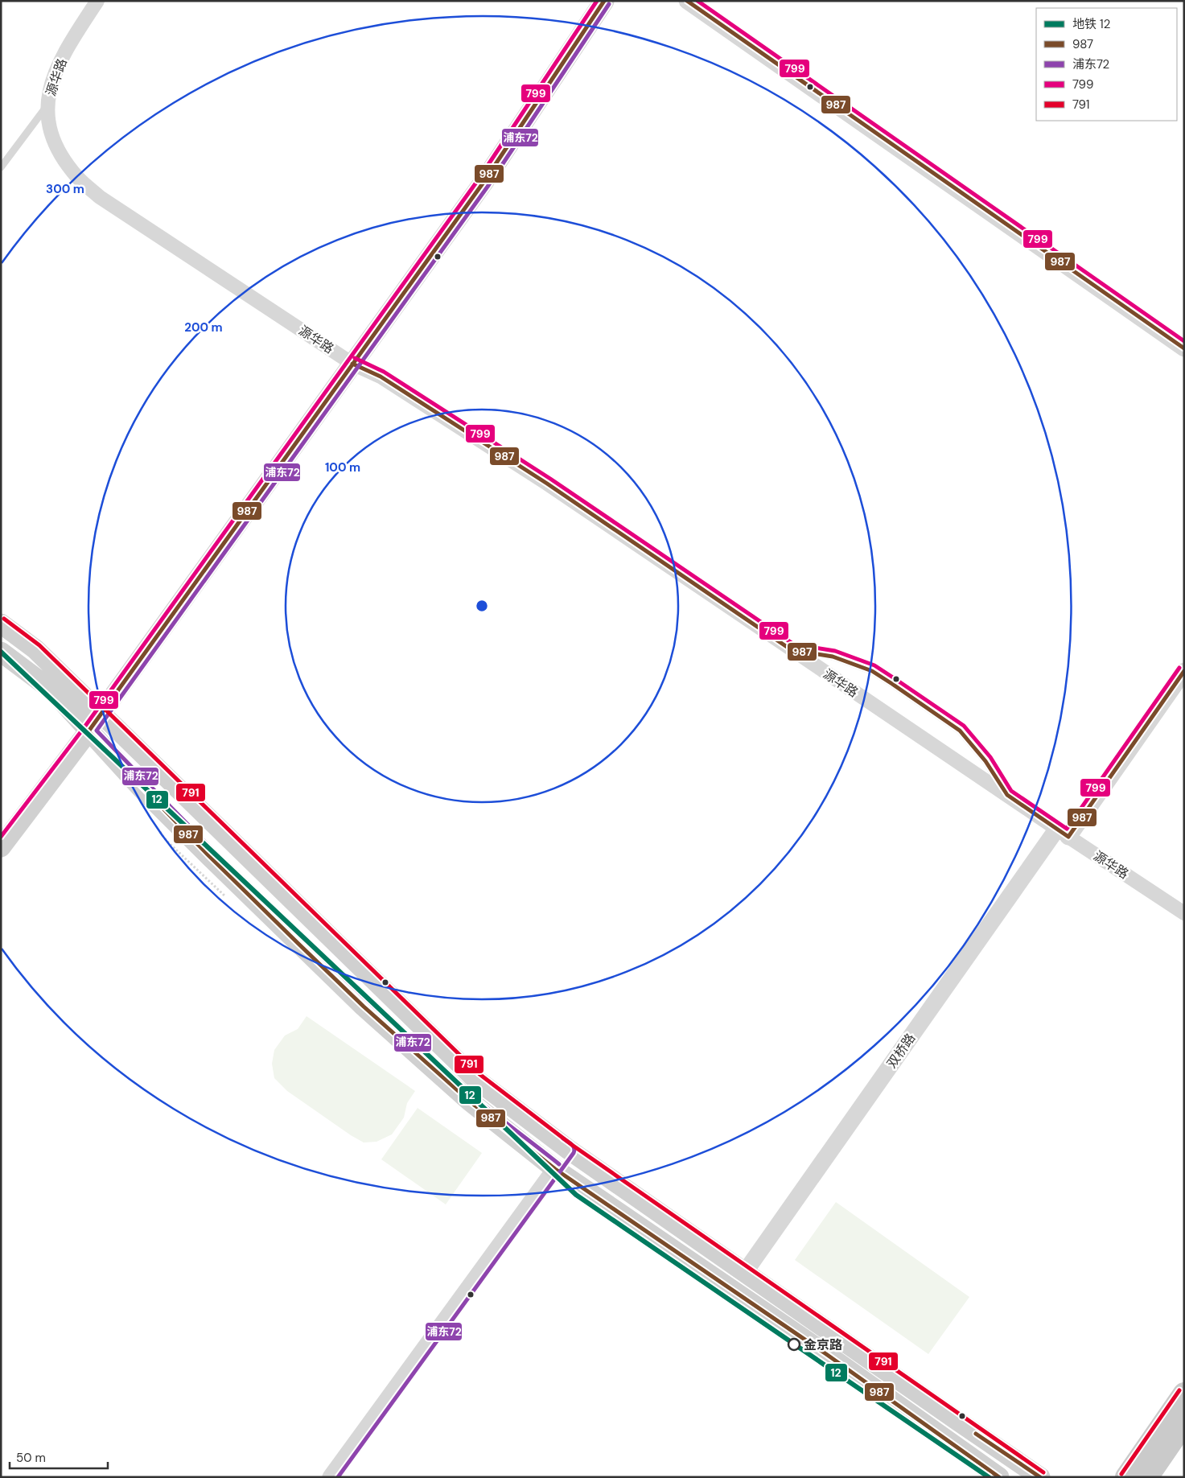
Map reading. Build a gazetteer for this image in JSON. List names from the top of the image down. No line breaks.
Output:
{"streets":{"street":["源华路","双桥路"]},"crossings":[["源华路","双桥路"]],"places":["金京路"],"lines":["transit line 987","transit line 799","transit line 浦东72","transit line 791","metro line 12"],"legend":["地铁 12","987","浦东72","799","791"],"scale_bar":"50 m","rings":["300 m","200 m","100 m"]}
